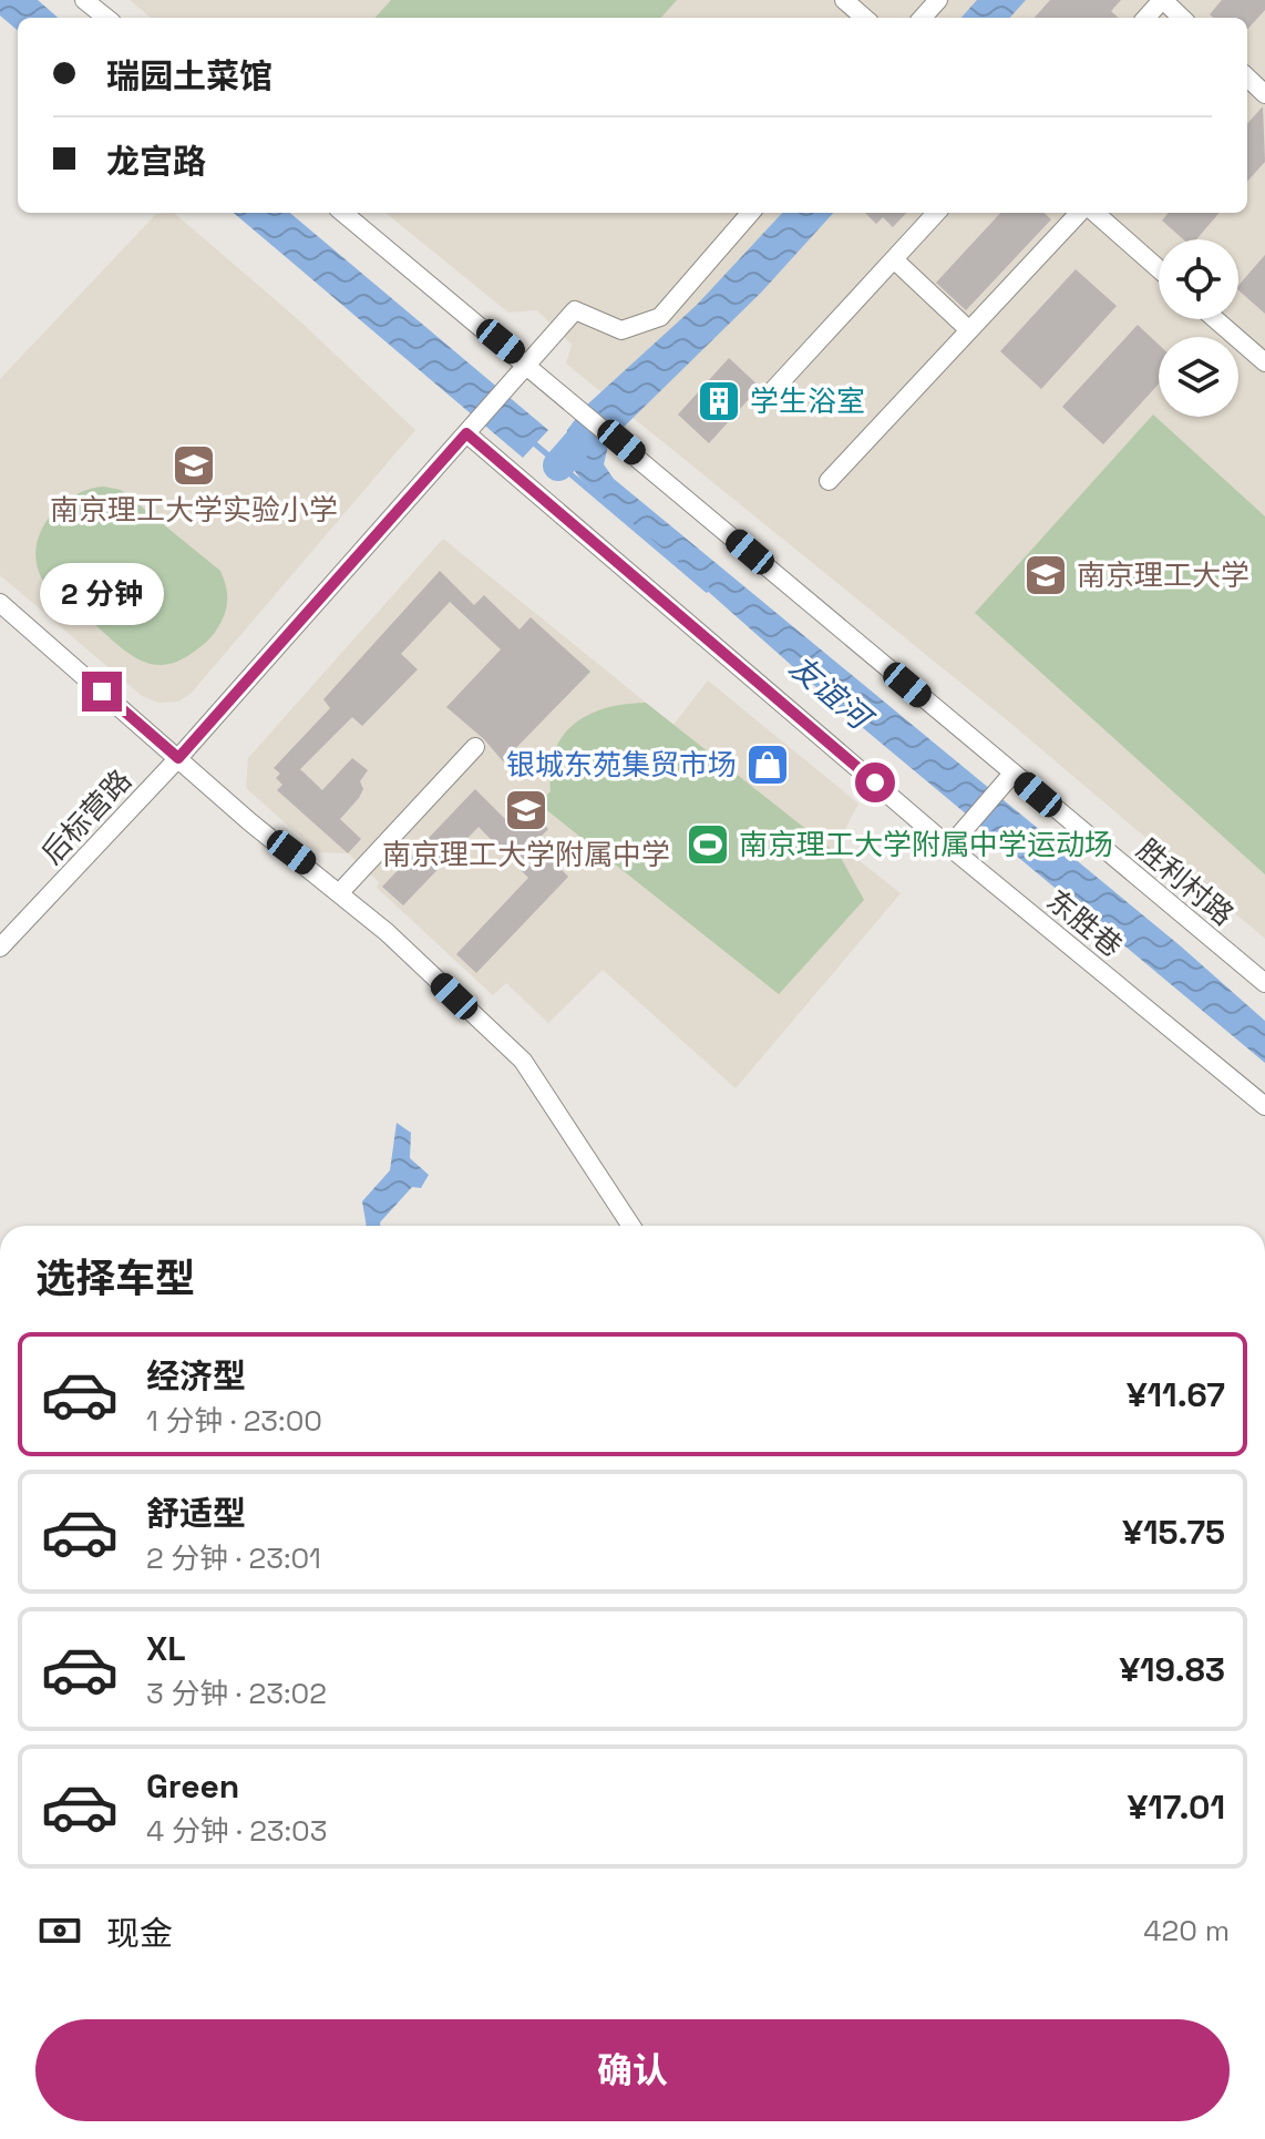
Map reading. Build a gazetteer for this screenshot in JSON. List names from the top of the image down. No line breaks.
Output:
{"streets":{"street":["后标营路","胜利村路","东胜巷"]},"crossings":[["后标营路","胜利村路"],["后标营路","东胜巷"]],"water":["友谊河"],"places":{"building":["学生浴室"],"school or university":["南京理工大学实验小学","南京理工大学","南京理工大学附属中学"],"shop":["银城东苑集贸市场"],"sports":["南京理工大学附属中学运动场"]},"page":{"banner":["瑞园土菜馆","龙宫路"],"bubble":"2 分钟","heading":"选择车型","list":[{"name":"经济型","note":"1 分钟 · 23:00","value":"¥11.67"},{"name":"舒适型","note":"2 分钟 · 23:01","value":"¥15.75"},{"name":"XL","note":"3 分钟 · 23:02","value":"¥19.83"},{"name":"Green","note":"4 分钟 · 23:03","value":"¥17.01"}],"pay":["现金","420 m"],"buttons":"确认"}}
